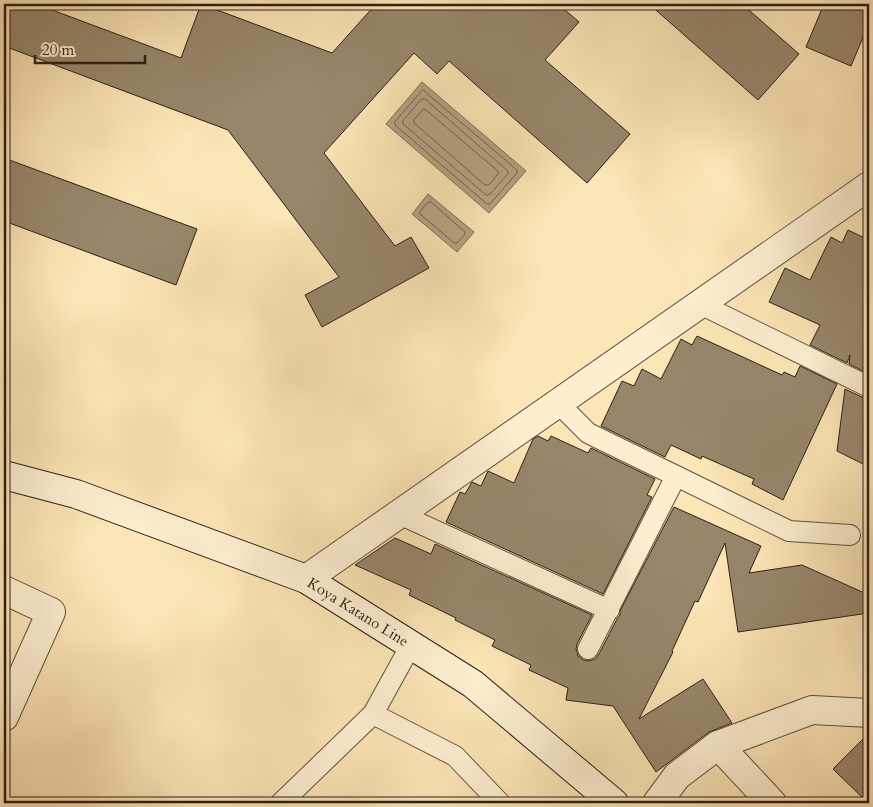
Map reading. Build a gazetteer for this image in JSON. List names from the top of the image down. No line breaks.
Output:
{"streets":{"street":["Koya Katano Line"]},"scale_bar":"20 m"}
